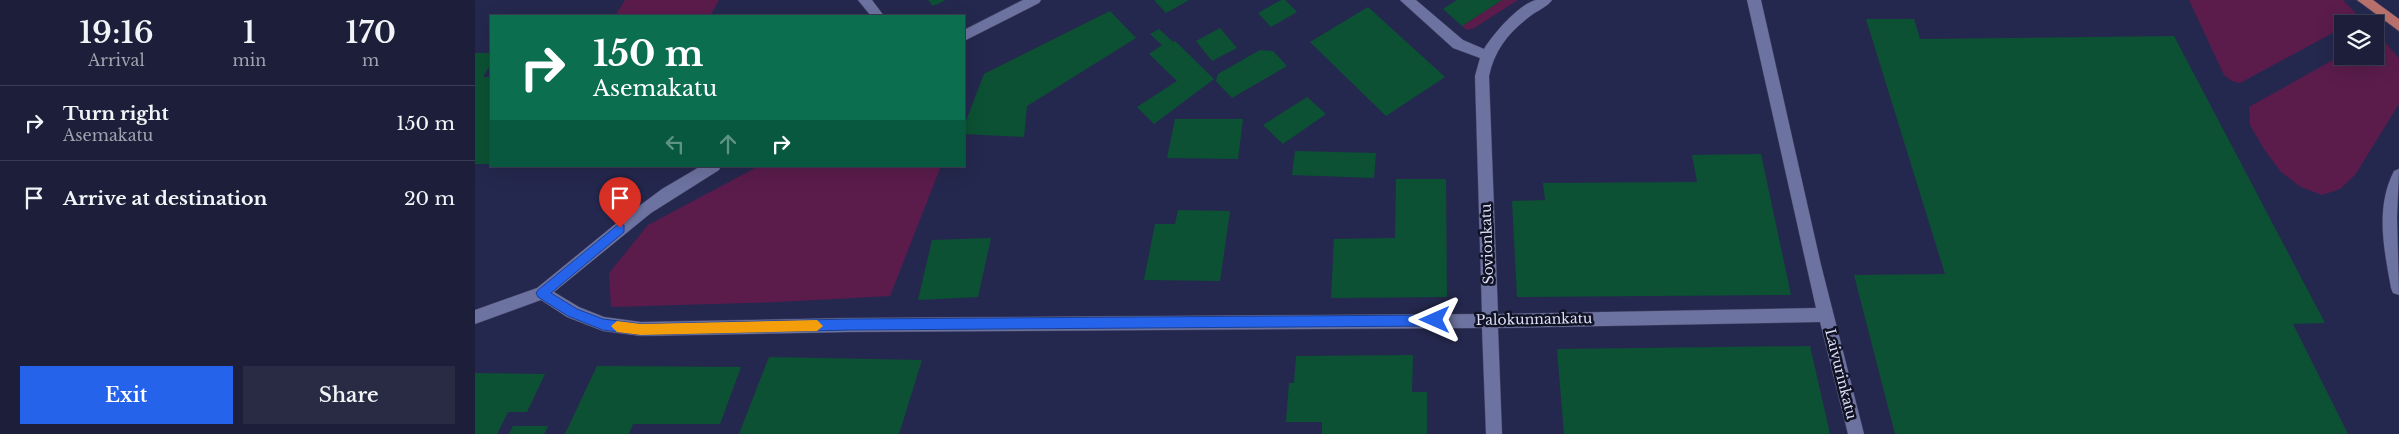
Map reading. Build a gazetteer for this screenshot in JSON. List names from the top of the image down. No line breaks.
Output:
{"streets":{"street":["Sovionkatu","Palokunnankatu","Laivurinkatu"]},"crossings":[["Sovionkatu","Palokunnankatu"],["Palokunnankatu","Laivurinkatu"]],"page":{"eta":["19:16","Arrival","1","min","170","m"],"turn":["150 m","Asemakatu"],"list":[{"name":"Turn right","note":"Asemakatu","value":"150 m"},{"name":"Arrive at destination","value":"20 m"}],"buttons":["Exit","Share"]}}
